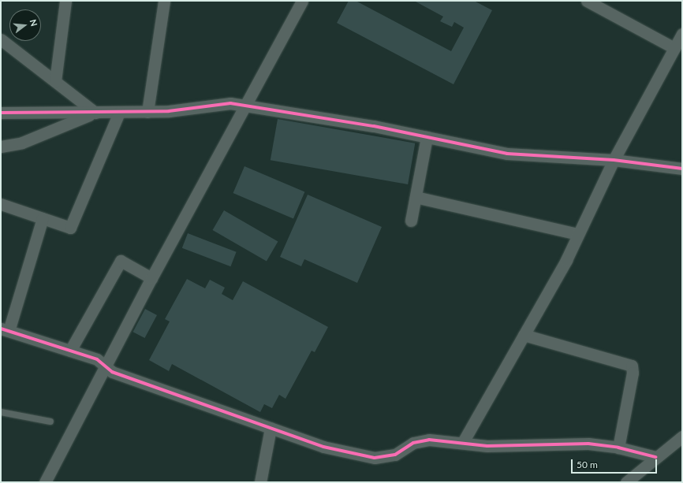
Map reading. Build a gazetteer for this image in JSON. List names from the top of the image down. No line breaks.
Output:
{"scale_bar":"50 m","north":"right"}
